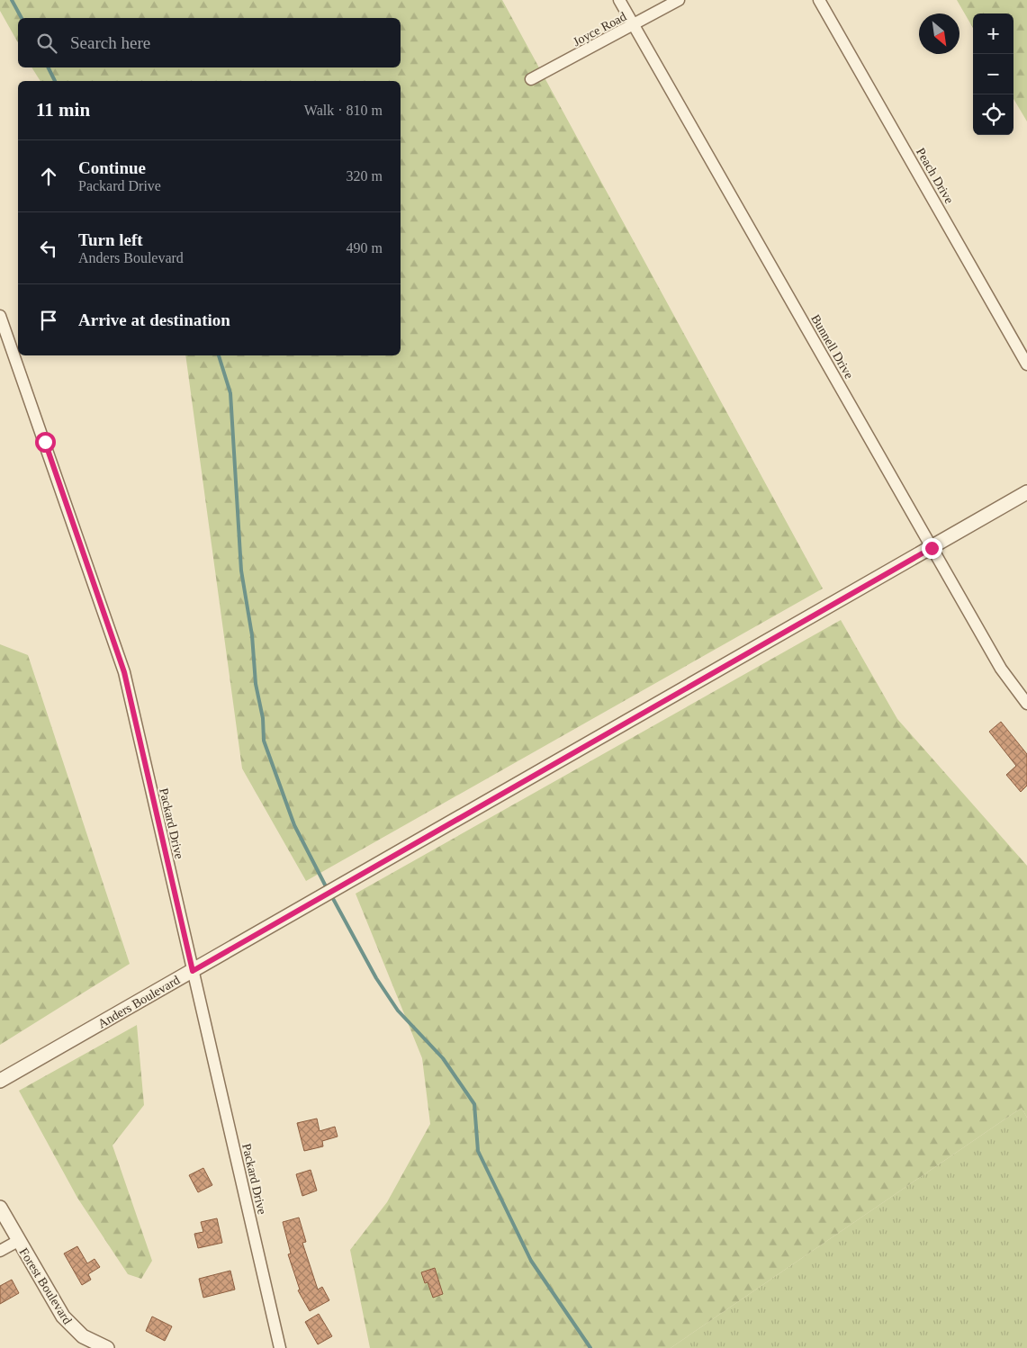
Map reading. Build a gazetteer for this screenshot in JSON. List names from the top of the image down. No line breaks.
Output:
{"streets":{"street":["Joyce Road","Peach Drive","Bunnell Drive","Packard Drive","Anders Boulevard","Forest Boulevard"]},"crossings":[["Joyce Road","Bunnell Drive"],["Bunnell Drive","Anders Boulevard"],["Packard Drive","Anders Boulevard"]],"north":"bottom right","page":{"map_buttons":["+","−"],"search":"Search here","heading":["11 min","Walk · 810 m"],"list":[["Continue","Packard Drive","320 m"],["Turn left","Anders Boulevard","490 m"],"Arrive at destination"]}}
